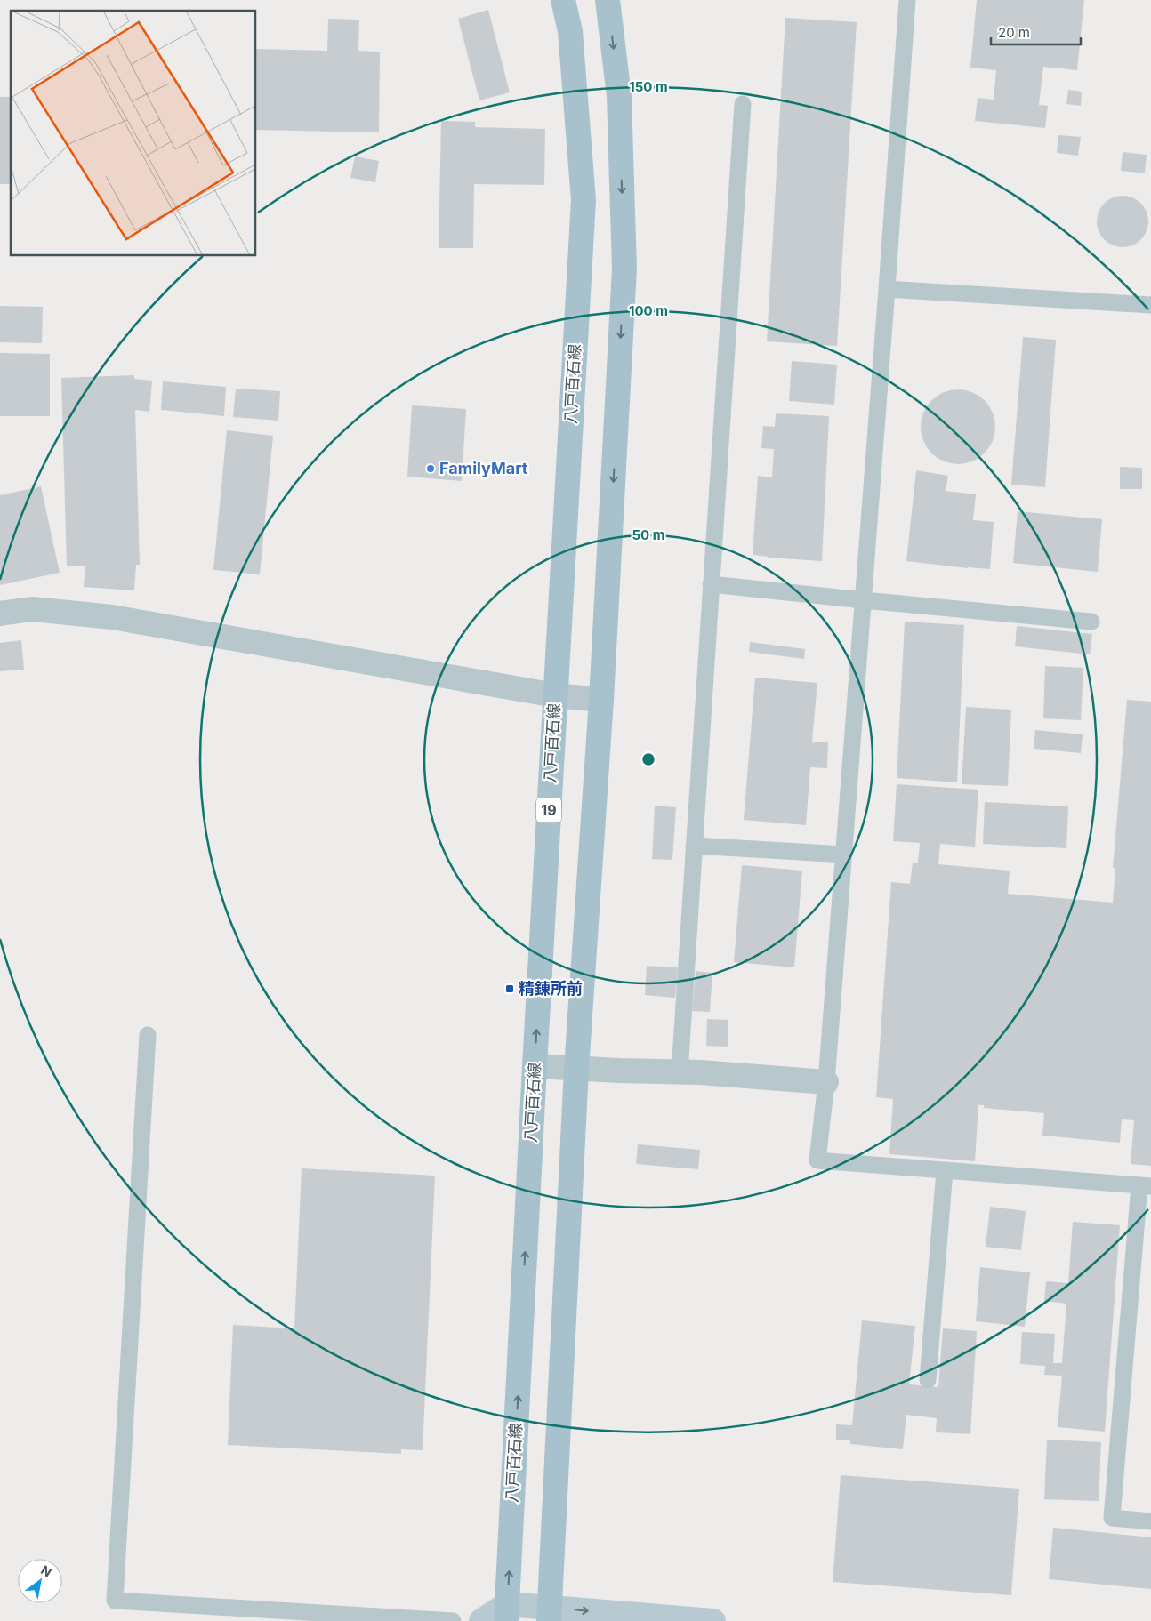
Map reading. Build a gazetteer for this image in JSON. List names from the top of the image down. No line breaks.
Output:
{"streets":{"main road":["八戸百石線","19"]},"places":{"other":["FamilyMart"],"transit":["精錬所前"]},"scale_bar":"20 m","north":"top right","rings":["150 m","100 m","50 m"]}
